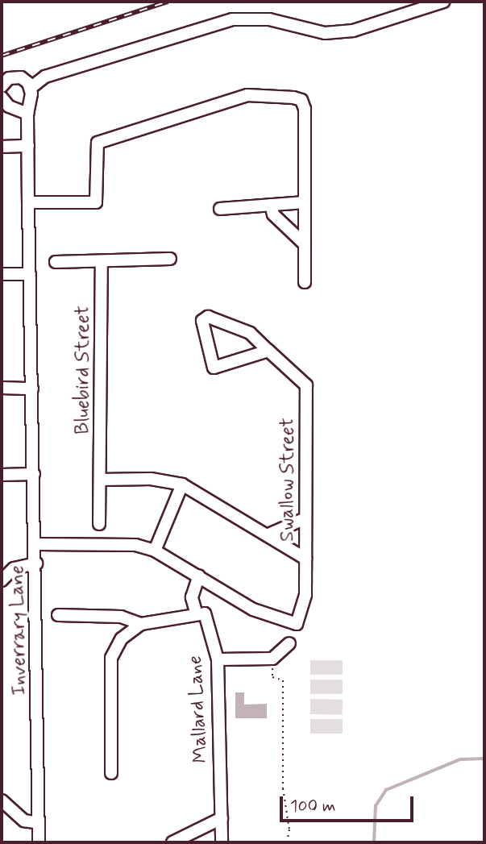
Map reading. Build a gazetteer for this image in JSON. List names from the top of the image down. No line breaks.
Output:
{"streets":{"street":["Bluebird Street","Swallow Street","Inverrary Lane","Mallard Lane"]},"scale_bar":"100 m"}
